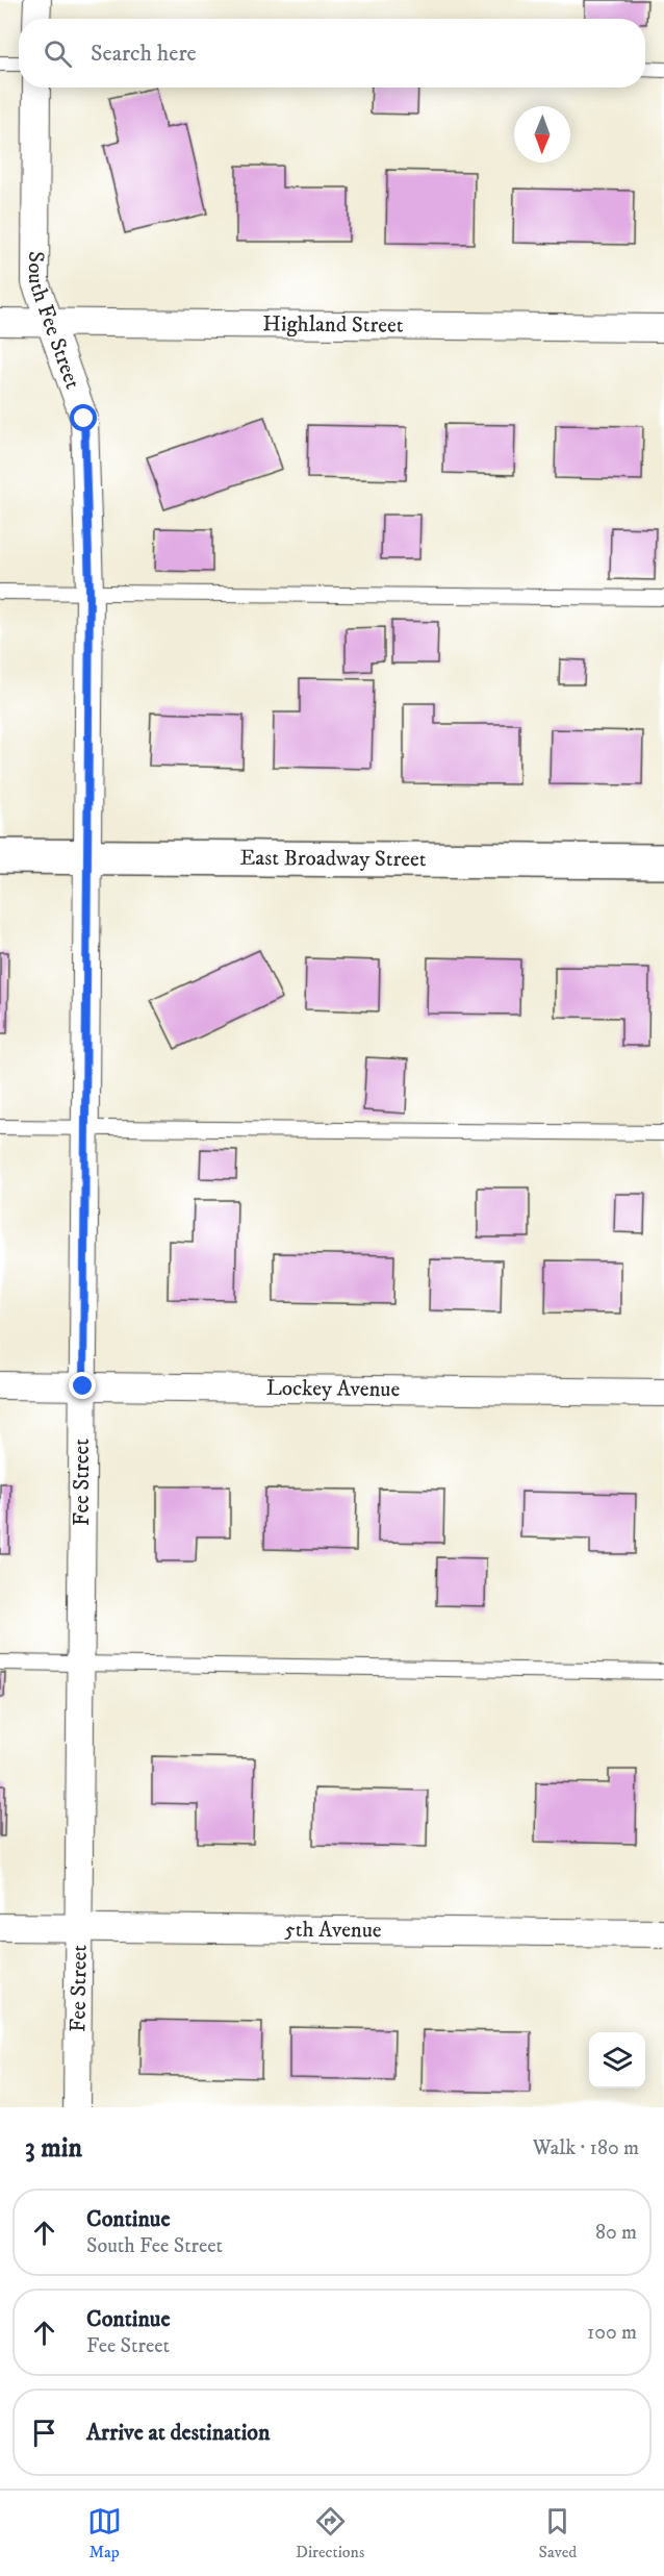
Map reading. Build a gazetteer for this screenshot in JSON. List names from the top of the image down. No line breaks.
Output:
{"streets":{"street":["South Fee Street","Highland Street","East Broadway Street","Lockey Avenue","Fee Street","5th Avenue"]},"crossings":[["South Fee Street","Highland Street"],["South Fee Street","East Broadway Street"],["South Fee Street","Fee Street"],["East Broadway Street","Fee Street"],["Lockey Avenue","Fee Street"],["Fee Street","5th Avenue"]],"north":"bottom","page":{"search":"Search here","heading":["3 min","Walk · 180 m"],"list":[["Continue","South Fee Street","80 m"],["Continue","Fee Street","100 m"],"Arrive at destination"],"nav":["Map","Directions","Saved"]}}
